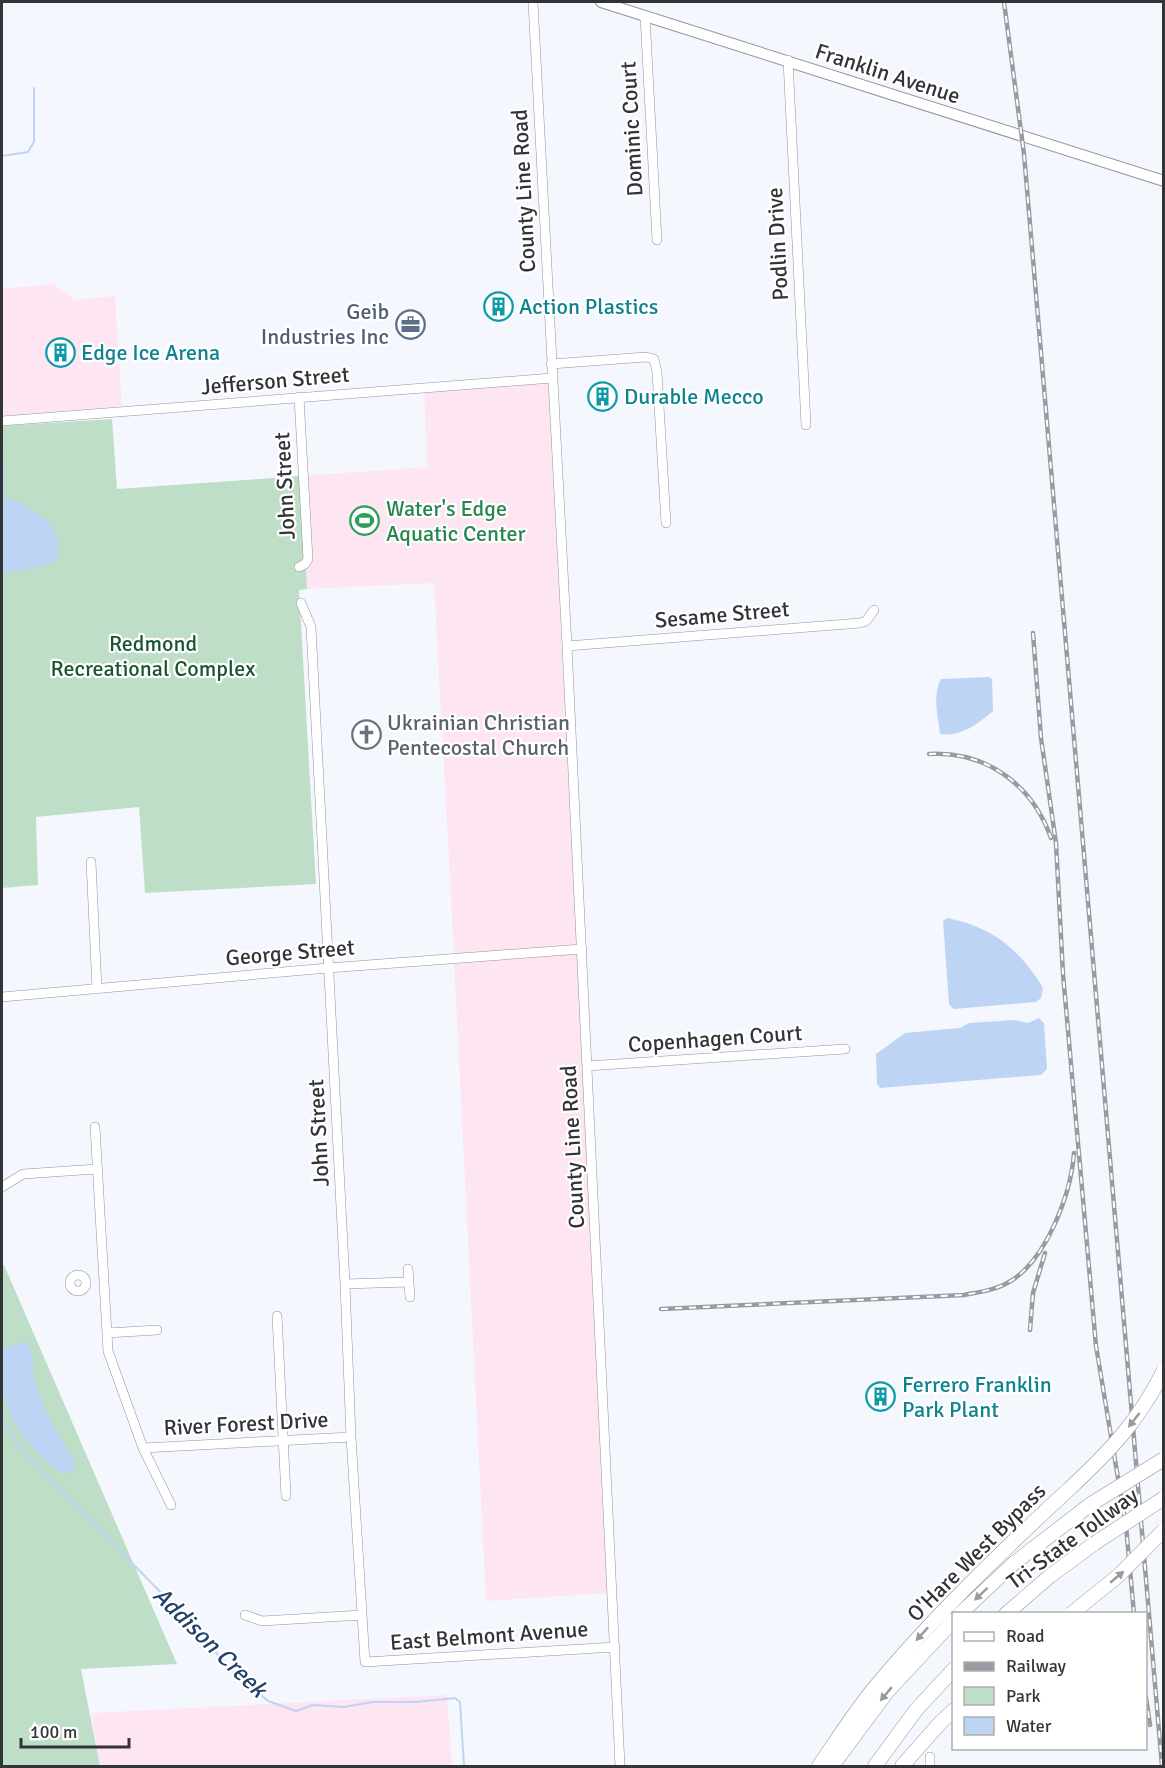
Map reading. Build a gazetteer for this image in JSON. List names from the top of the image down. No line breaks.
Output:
{"streets":{"highway":["Tri-State Tollway","O'Hare West Bypass"],"main road":["Franklin Avenue"],"street":["Dominic Court","County Line Road","Podlin Drive","Jefferson Street","John Street","Sesame Street","George Street","Copenhagen Court","River Forest Drive","East Belmont Avenue"]},"crossings":[["Franklin Avenue","Dominic Court"],["Franklin Avenue","Podlin Drive"],["County Line Road","Jefferson Street"],["County Line Road","Sesame Street"],["County Line Road","George Street"],["County Line Road","Copenhagen Court"],["County Line Road","East Belmont Avenue"],["Jefferson Street","John Street"],["John Street","George Street"],["John Street","River Forest Drive"],["John Street","East Belmont Avenue"]],"water":["Addison Creek"],"parks":["Redmond Recreational Complex"],"places":{"building":["Action Plastics","Edge Ice Arena","Durable Mecco","Ferrero Franklin Park Plant"],"office":["Geib Industries Inc"],"sports":["Water's Edge Aquatic Center"],"church":["Ukrainian Christian Pentecostal Church"]},"legend":["Road","Railway","Park","Water"],"scale_bar":"100 m"}
